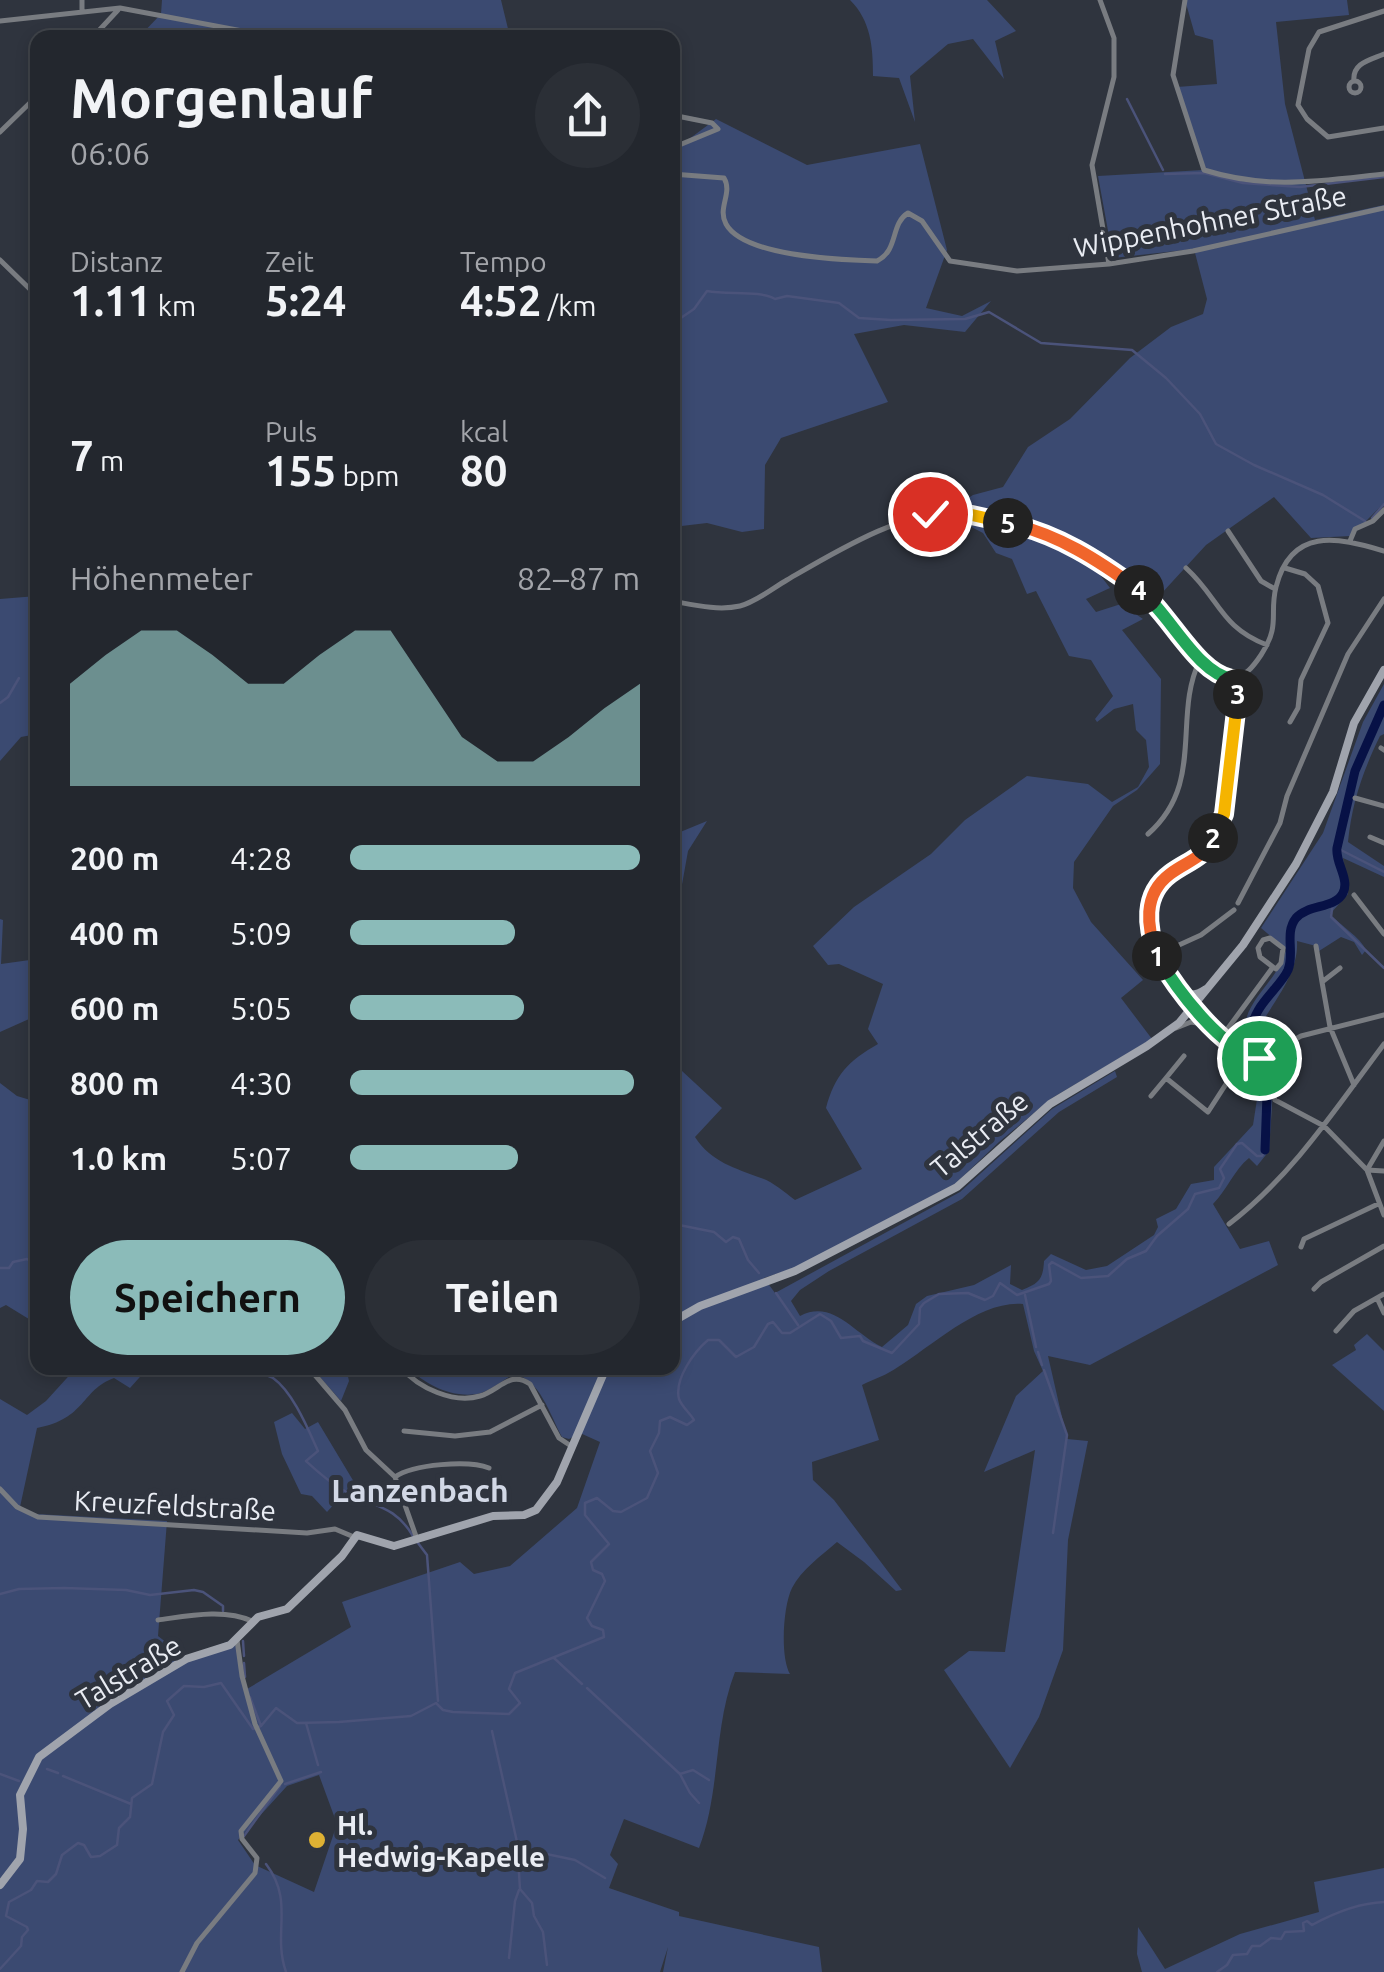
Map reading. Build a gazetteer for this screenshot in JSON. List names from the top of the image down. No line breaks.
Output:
{"streets":{"main road":["Talstraße"],"street":["Wippenhohner Straße","Kreuzfeldstraße"]},"districts":["Lanzenbach"],"places":["Hl. Hedwig-Kapelle"],"page":{"heading":["Morgenlauf","06:06"],"stats":[["Distanz","1.11 km"],["Zeit","5:24"],["Tempo","4:52 /km"],["7 m"],["Puls","155 bpm"],["kcal","80"]],"pins":["5","4","3","2","1"],"chart":["Höhenmeter","82–87 m"],"list":[{"name":"200 m","note":"4:28"},{"name":"400 m","note":"5:09"},{"name":"600 m","note":"5:05"},{"name":"800 m","note":"4:30"},{"name":"1.0 km","note":"5:07"}],"buttons":["Speichern","Teilen"]}}
